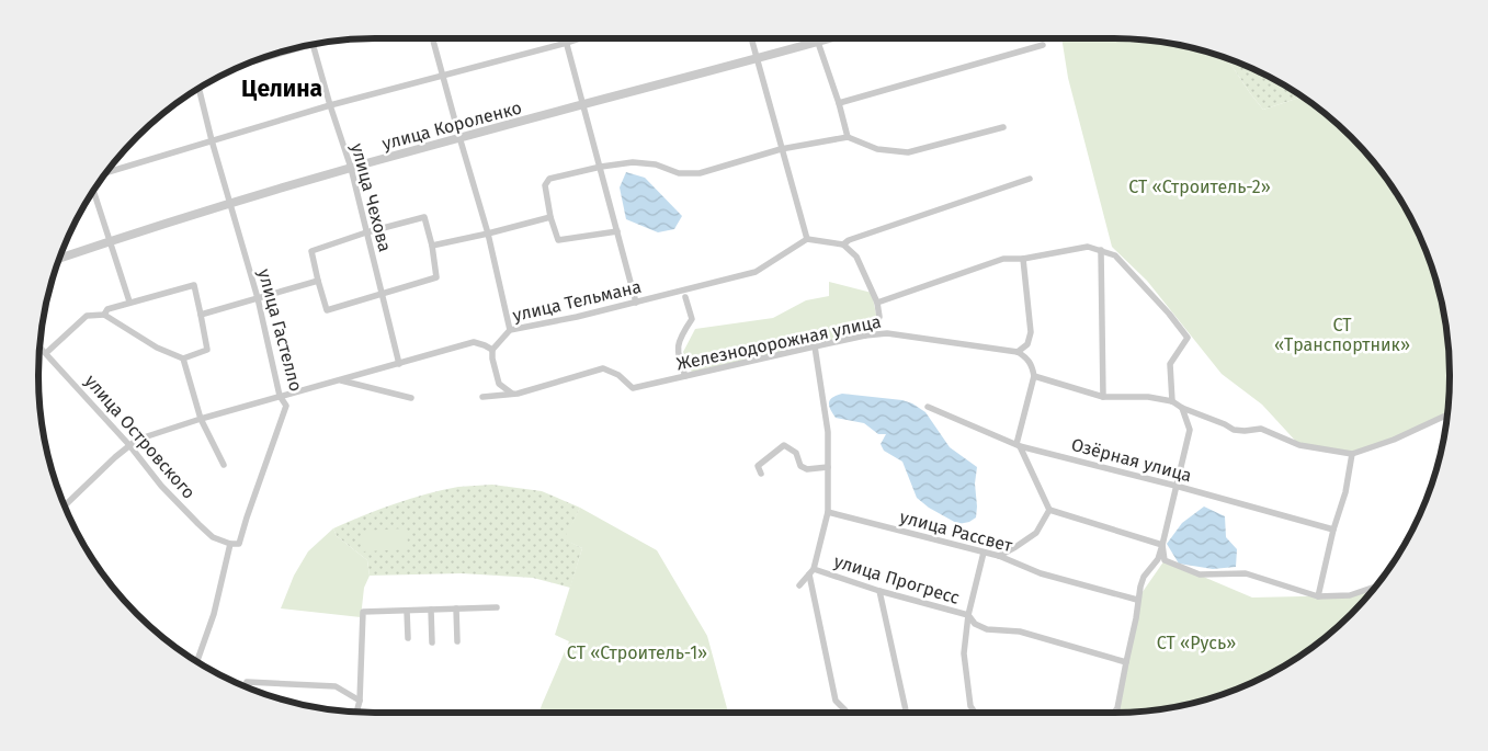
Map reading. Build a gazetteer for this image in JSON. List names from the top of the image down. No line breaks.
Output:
{"streets":{"street":["улица Короленко","улица Чехова","улица Тельмана","улица Гастелло","Железнодорожная улица","улица Островского","Озёрная улица","улица Рассвет","улица Прогресс"]},"crossings":[["улица Короленко","улица Чехова"],["улица Короленко","улица Гастелло"],["улица Гастелло","улица Островского"]],"districts":["Целина"],"parks":["СТ «Строитель-2»","СТ «Транспортник»","СТ «Русь»","СТ «Строитель-1»"]}
